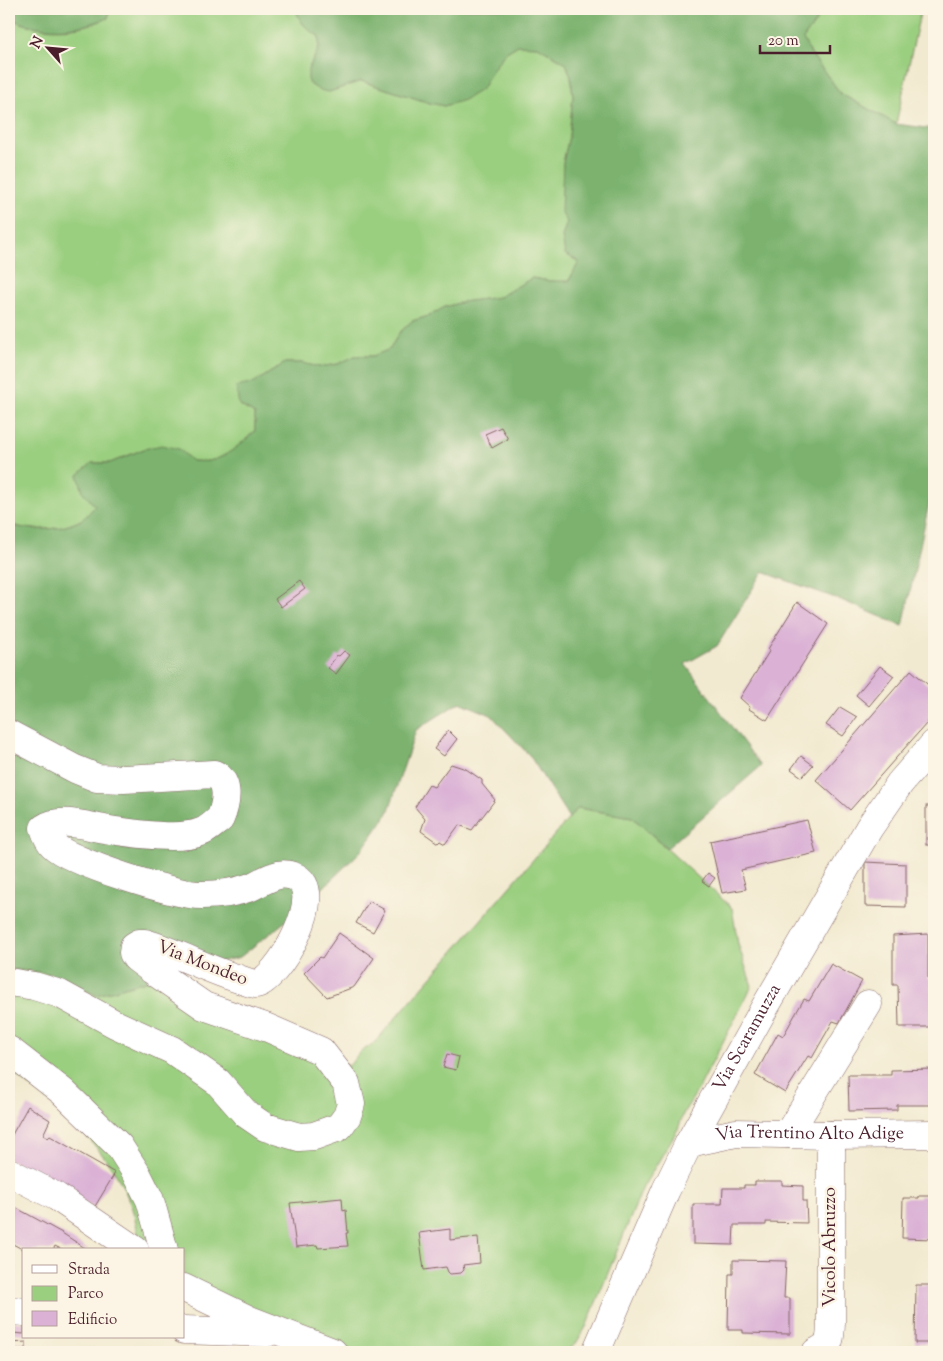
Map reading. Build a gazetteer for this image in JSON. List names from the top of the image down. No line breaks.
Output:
{"streets":{"street":["Via Mondeo","Via Scaramuzza","Via Trentino Alto Adige","Vicolo Abruzzo"]},"crossings":[["Via Scaramuzza","Via Trentino Alto Adige"],["Via Trentino Alto Adige","Vicolo Abruzzo"]],"legend":["Strada","Parco","Edificio"],"scale_bar":"20 m","north":"top left"}
